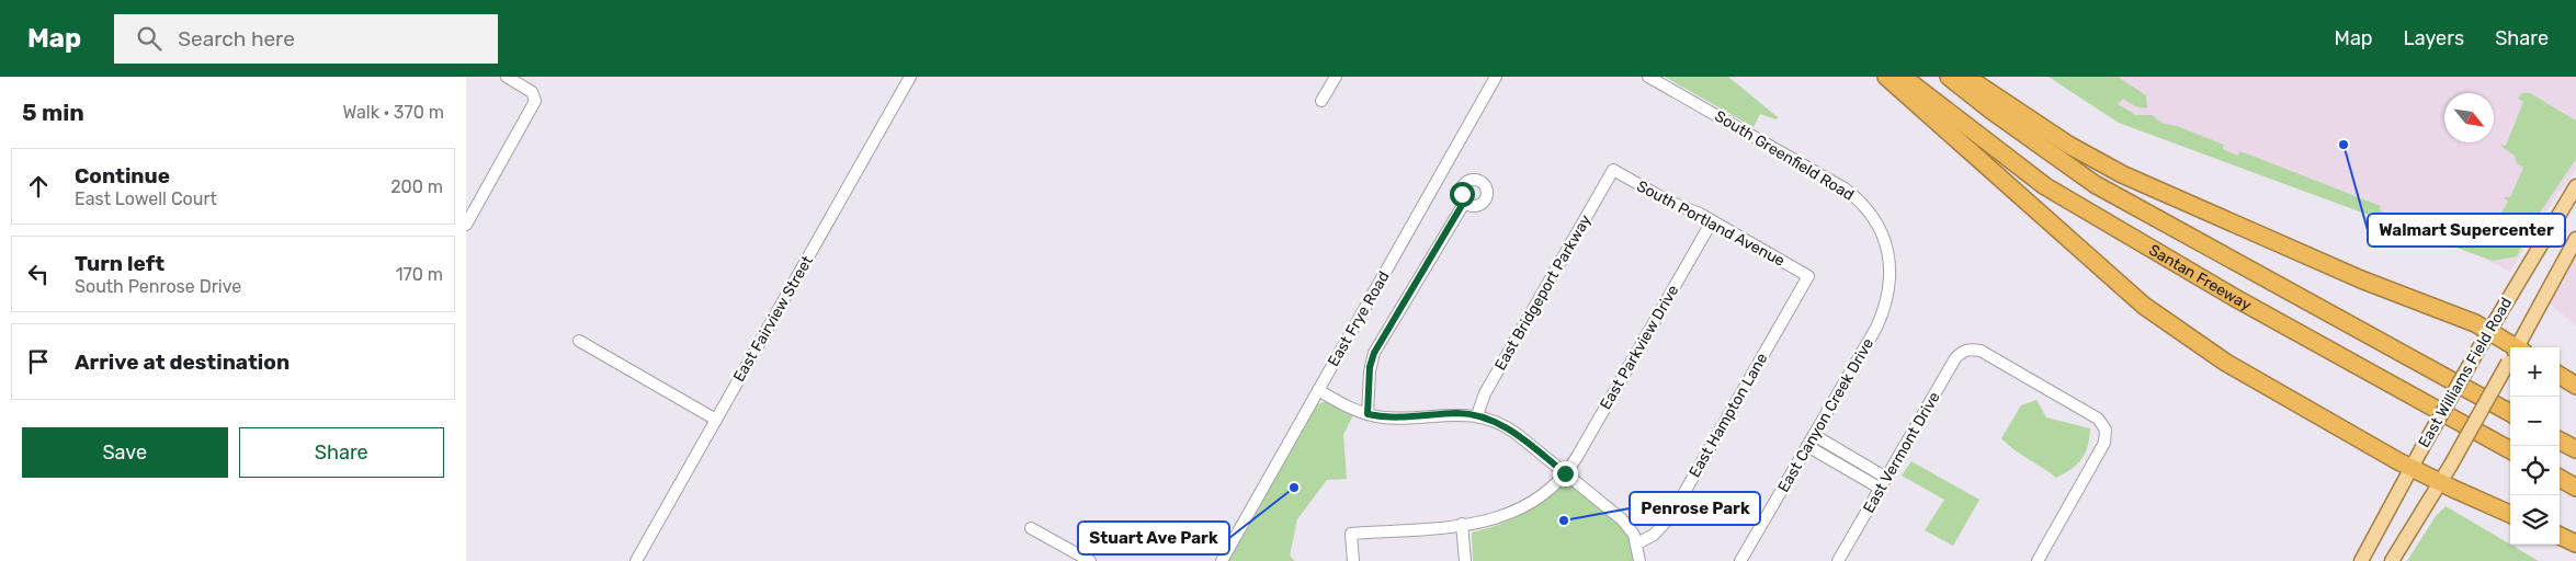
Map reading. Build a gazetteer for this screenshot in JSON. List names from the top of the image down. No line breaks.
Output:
{"streets":{"highway":["Santan Freeway"],"main road":["East Williams Field Road"],"street":["South Greenfield Road","South Portland Avenue","East Bridgeport Parkway","East Fairview Street","East Frye Road","East Parkview Drive","East Hampton Lane","East Canyon Creek Drive","East Vermont Drive"]},"crossings":[["South Greenfield Road","East Canyon Creek Drive"],["South Portland Avenue","East Bridgeport Parkway"],["South Portland Avenue","East Parkview Drive"],["South Portland Avenue","East Hampton Lane"]],"places":["Walmart Supercenter","Stuart Ave Park","Penrose Park"],"north":"bottom right","page":{"header":"Map","search":"Search here","nav":["Map","Layers","Share"],"heading":["5 min","Walk · 370 m"],"list":[["Continue","East Lowell Court","200 m"],["Turn left","South Penrose Drive","170 m"],"Arrive at destination"],"map_buttons":["+","−"],"buttons":["Save","Share"]}}
